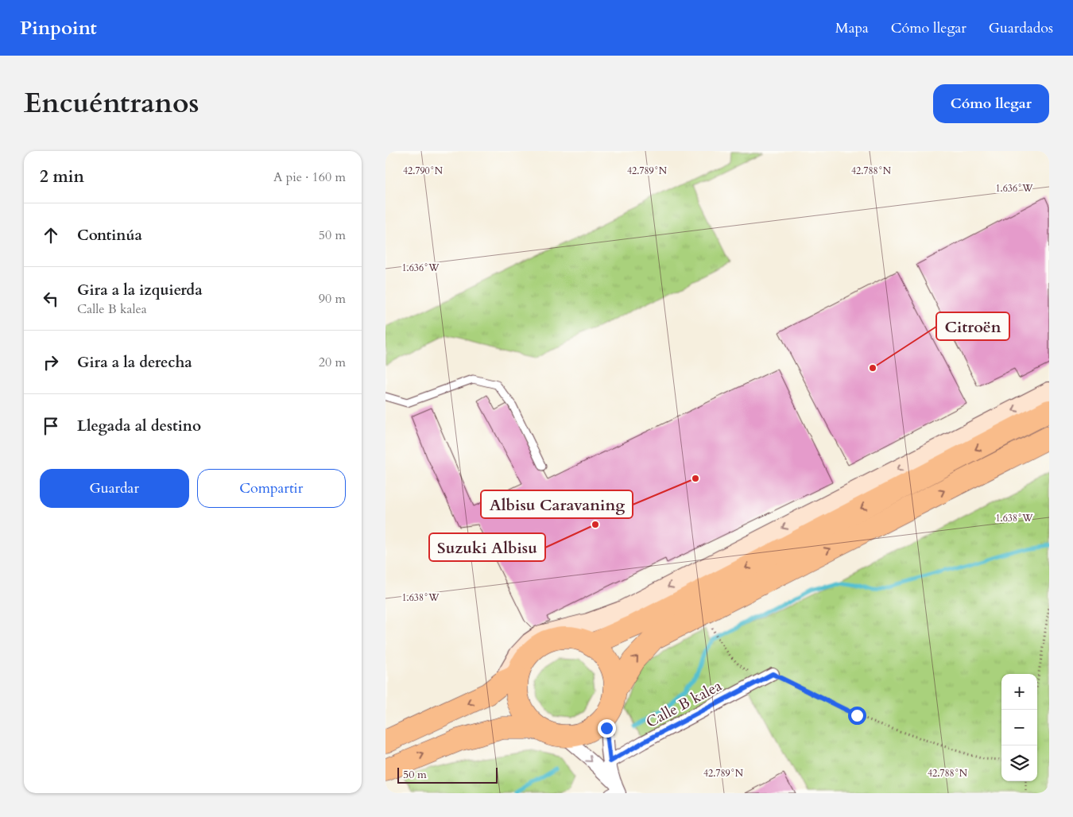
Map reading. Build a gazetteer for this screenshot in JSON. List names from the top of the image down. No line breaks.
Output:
{"streets":{"street":["Calle B kalea"]},"places":["Citroën","Albisu Caravaning","Suzuki Albisu"],"scale_bar":"50 m","page":{"header":"Pinpoint","nav":["Mapa","Cómo llegar","Guardados"],"title":"Encuéntranos","buttons":["Cómo llegar",["Guardar","Compartir"]],"heading":["2 min","A pie · 160 m"],"list":[["Continúa","50 m"],["Gira a la izquierda","Calle B kalea","90 m"],["Gira a la derecha","20 m"],"Llegada al destino"],"map_buttons":["+","−"],"scale":"50 m"},"coordinates":["42.790°N","42.789°N","42.788°N","1.636°W","1.638°W"]}
